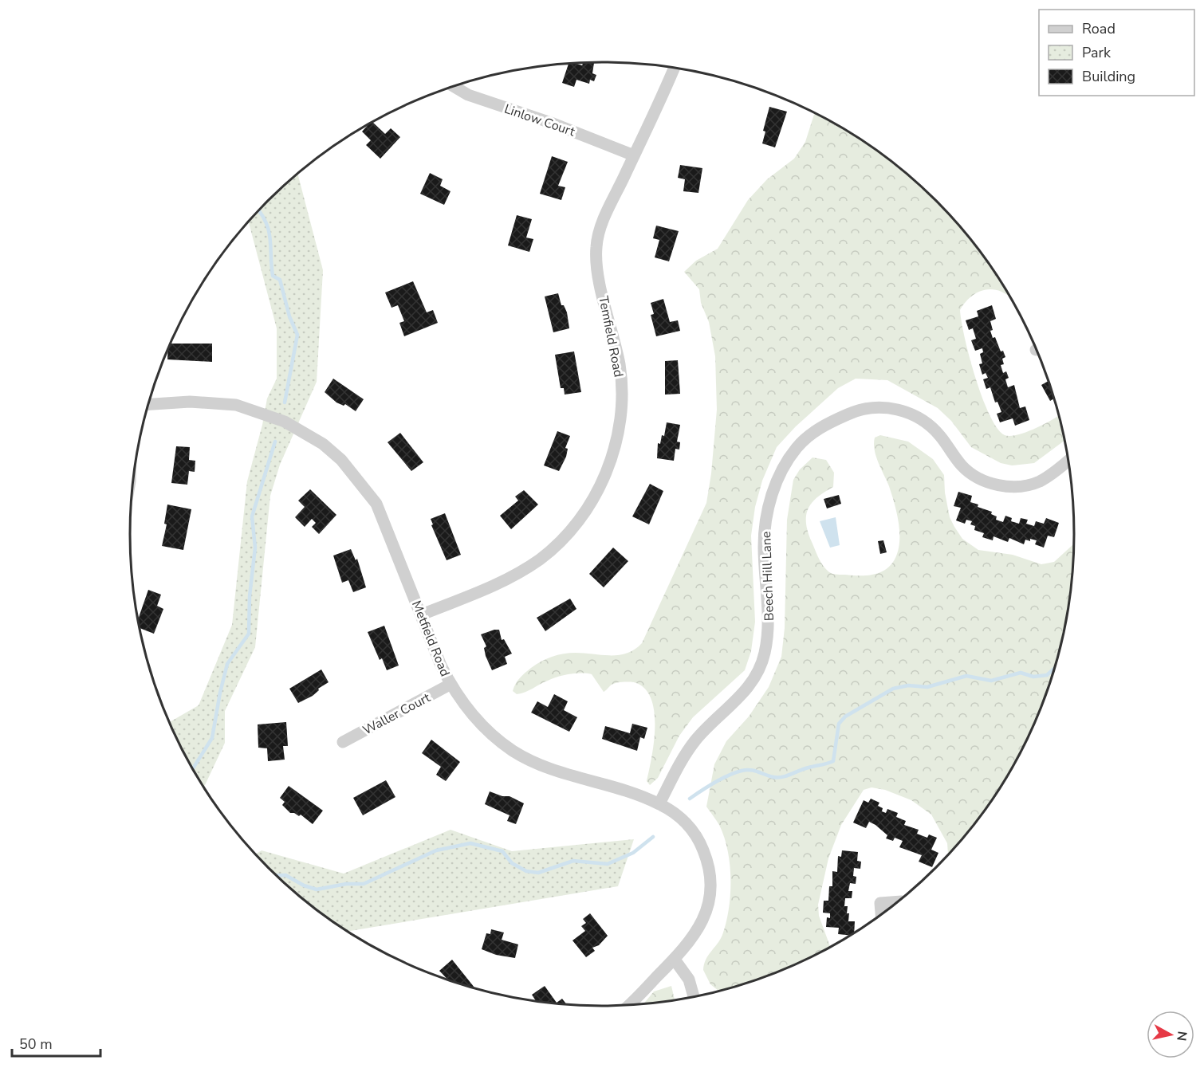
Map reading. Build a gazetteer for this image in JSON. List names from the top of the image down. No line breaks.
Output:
{"streets":{"street":["Linlow Court","Temfield Road","Beech Hill Lane","Metfield Road","Waller Court"]},"crossings":[["Linlow Court","Temfield Road"],["Temfield Road","Metfield Road"],["Beech Hill Lane","Metfield Road"],["Metfield Road","Waller Court"]],"legend":["Road","Park","Building"],"scale_bar":"50 m","north":"right"}
